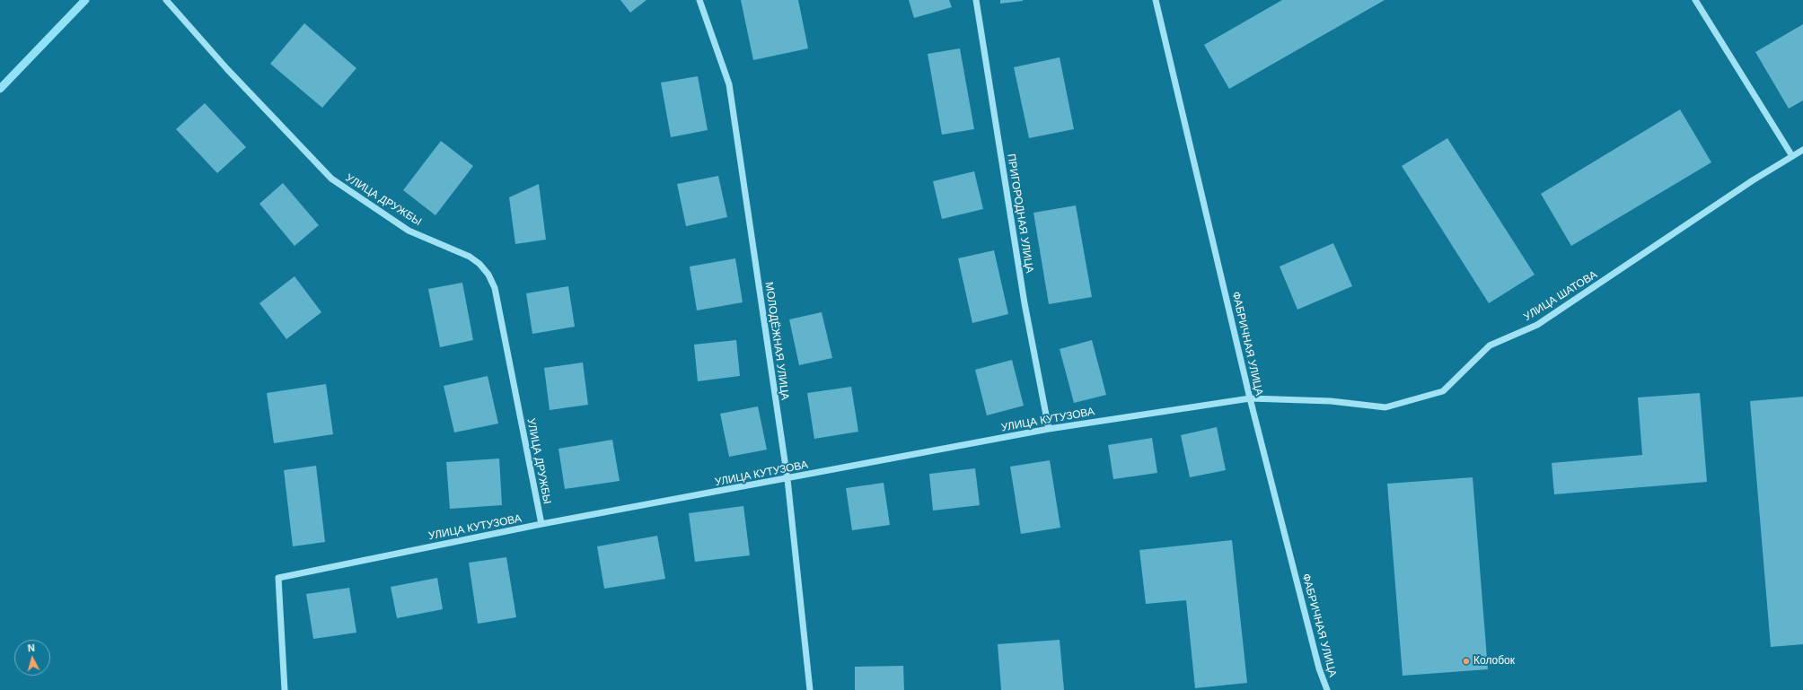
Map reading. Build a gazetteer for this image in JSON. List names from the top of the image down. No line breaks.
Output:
{"streets":{"street":["УЛИЦА ДРУЖБЫ","ПРИГОРОДНАЯ УЛИЦА","УЛИЦА ШАТОВА","МОЛОДЁЖНАЯ УЛИЦА","ФАБРИЧНАЯ УЛИЦА","УЛИЦА КУТУЗОВА"]},"crossings":[["УЛИЦА ДРУЖБЫ","УЛИЦА КУТУЗОВА"],["ПРИГОРОДНАЯ УЛИЦА","УЛИЦА КУТУЗОВА"],["УЛИЦА ШАТОВА","ФАБРИЧНАЯ УЛИЦА"],["УЛИЦА ШАТОВА","УЛИЦА КУТУЗОВА"],["МОЛОДЁЖНАЯ УЛИЦА","УЛИЦА КУТУЗОВА"],["ФАБРИЧНАЯ УЛИЦА","УЛИЦА КУТУЗОВА"]],"places":["Колобок"],"north":"top"}
